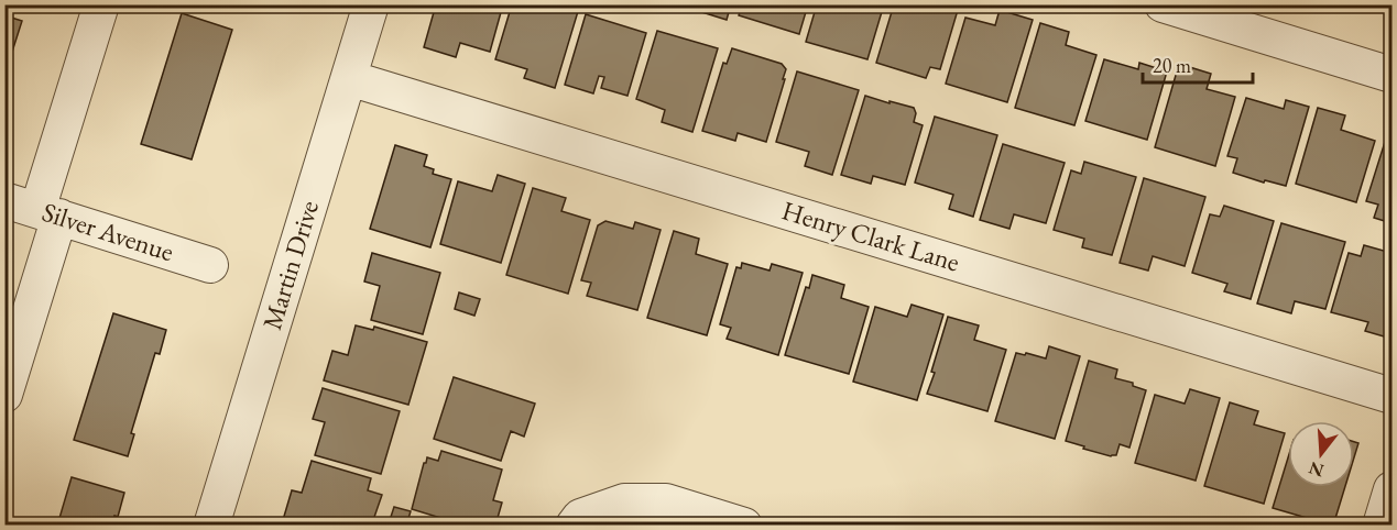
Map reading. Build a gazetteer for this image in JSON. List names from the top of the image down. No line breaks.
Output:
{"streets":{"street":["Silver Avenue","Henry Clark Lane","Martin Drive"]},"crossings":[["Henry Clark Lane","Martin Drive"]],"scale_bar":"20 m","north":"bottom"}
